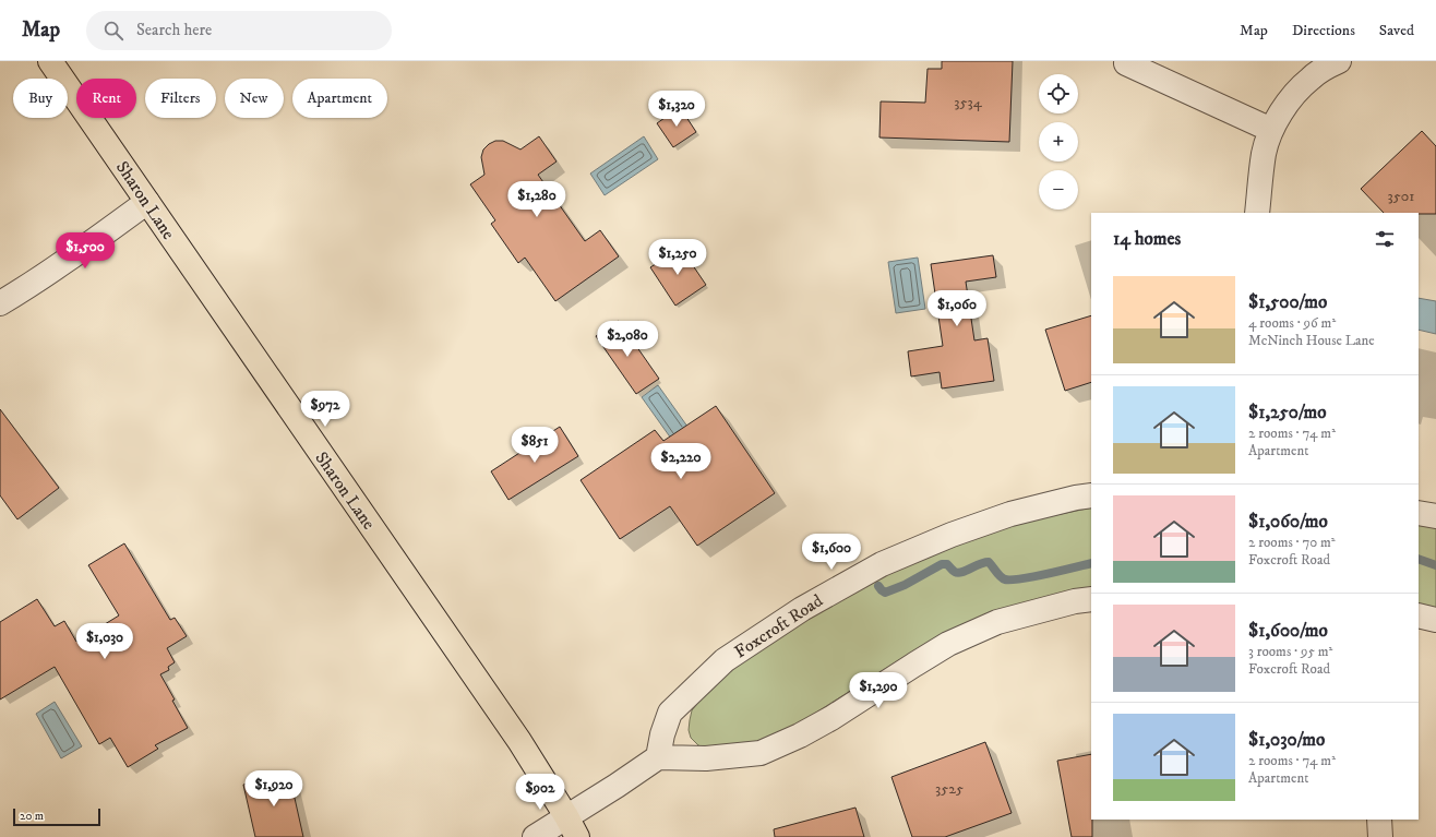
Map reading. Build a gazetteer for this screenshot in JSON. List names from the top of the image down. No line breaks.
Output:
{"streets":{"main road":["Sharon Lane"],"street":["Foxcroft Road"]},"house_numbers":["3534","3501","3525"],"scale_bar":"20 m","page":{"header":"Map","search":"Search here","nav":["Map","Directions","Saved"],"map_buttons":["+","−"],"chip":["Buy","Rent","Filters","New","Apartment"],"price":["$1,320","$1,280","$1,500","$1,250","$1,060","$2,080","$972","$851","$2,220","$1,600","$1,030","$1,290","$1,920","$902"],"heading":"14 homes","list":[{"name":"$1,500/mo","note":"4 rooms · 96 m² · McNinch House Lane"},{"name":"$1,250/mo","note":"2 rooms · 74 m² · Apartment"},{"name":"$1,060/mo","note":"2 rooms · 70 m² · Foxcroft Road"},{"name":"$1,600/mo","note":"3 rooms · 95 m² · Foxcroft Road"},{"name":"$1,030/mo","note":"2 rooms · 74 m² · Apartment"}],"scale":"20 m"}}
